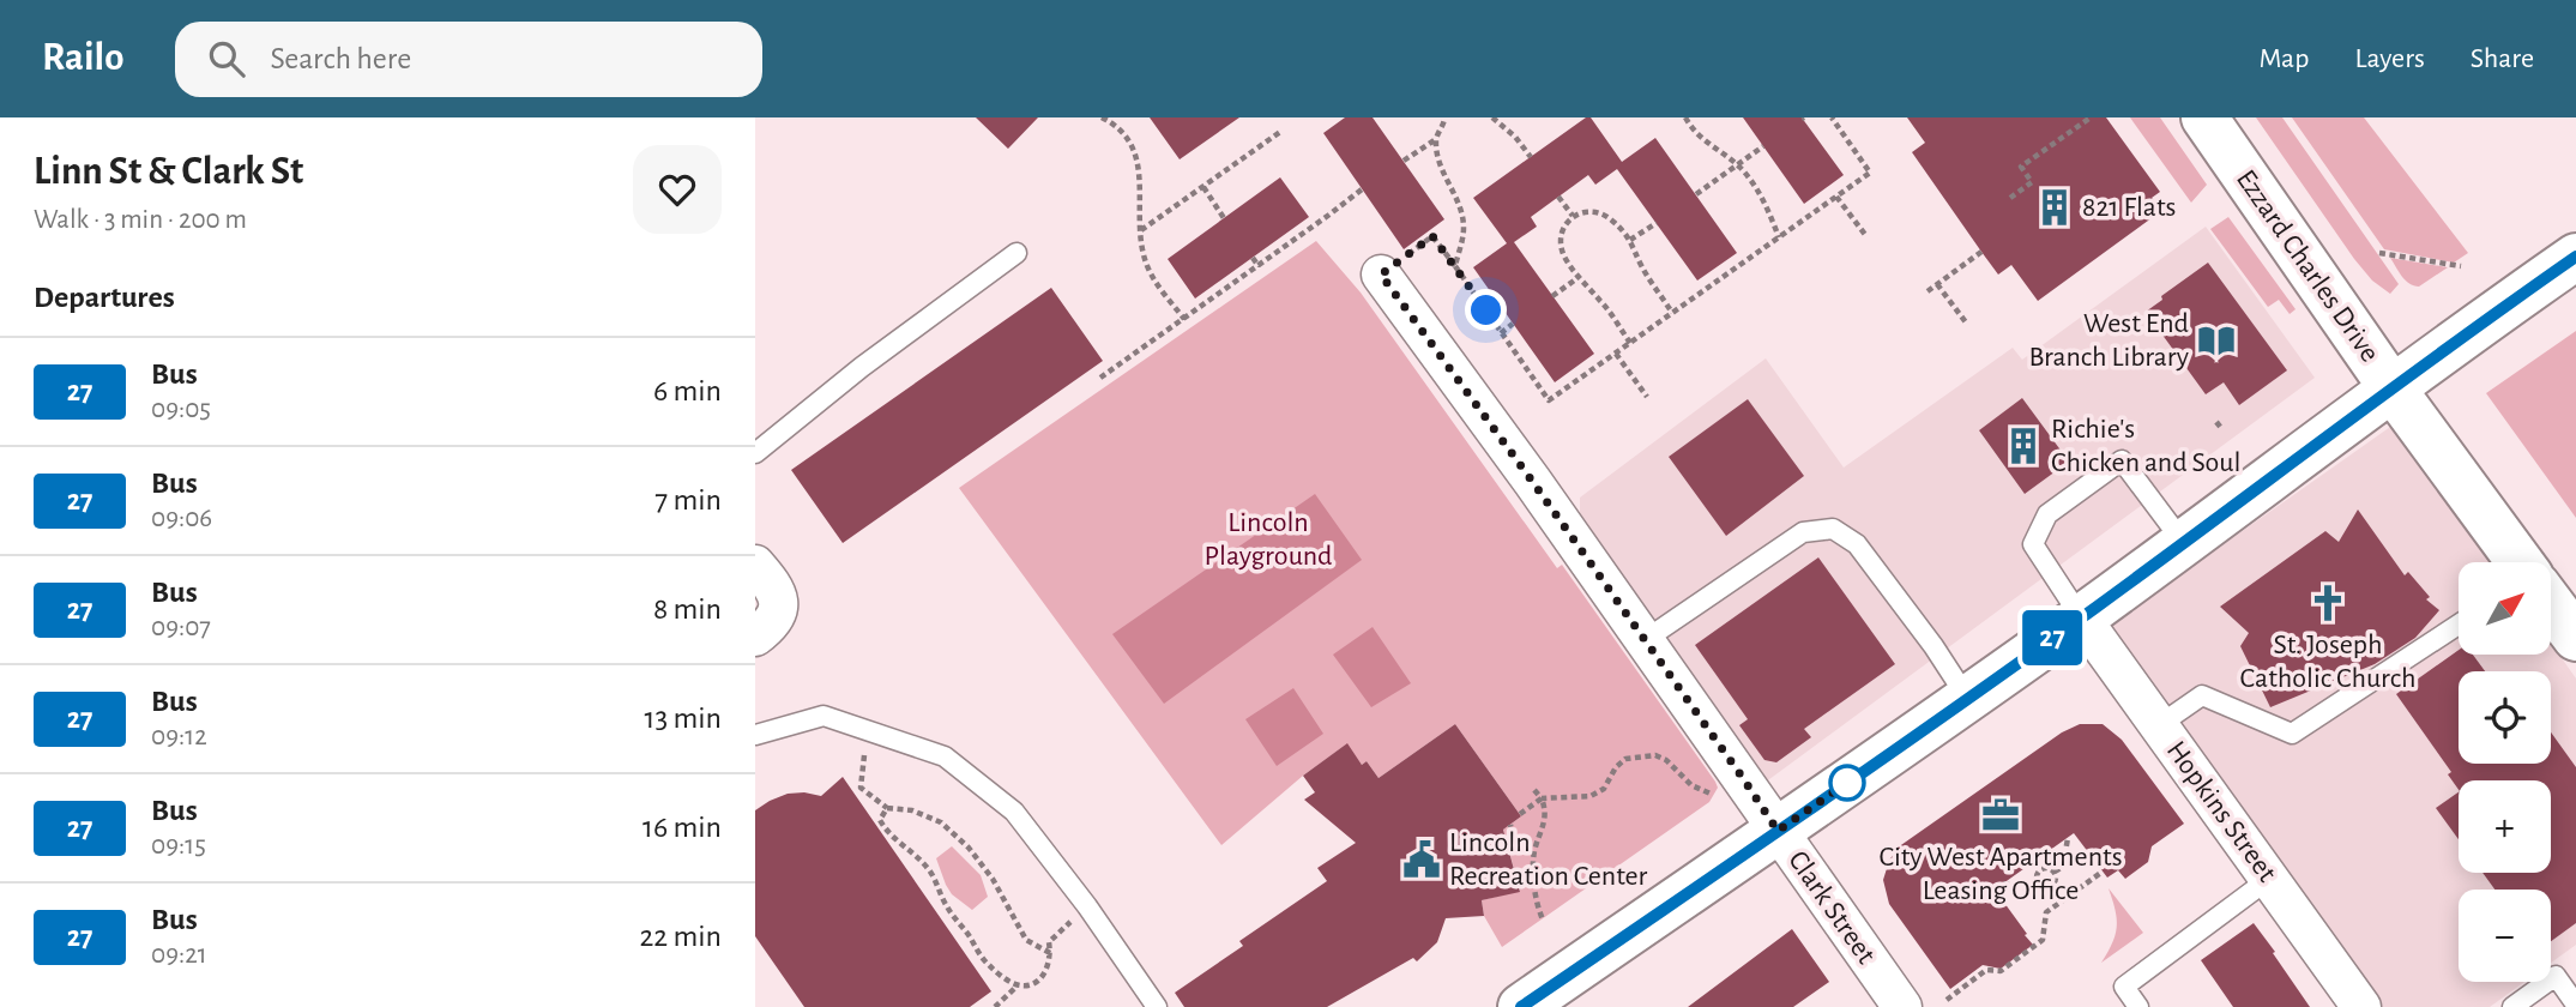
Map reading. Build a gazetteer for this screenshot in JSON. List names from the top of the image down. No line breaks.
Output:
{"streets":{"street":["Ezzard Charles Drive","Hopkins Street","Clark Street"]},"parks":["Lincoln Playground"],"places":{"building":["821 Flats","Richie's Chicken and Soul"],"library":["West End Branch Library"],"church":["St. Joseph Catholic Church"],"office":["City West Apartments Leasing Office"],"public building":["Lincoln Recreation Center"]},"lines":["bus line 27"],"north":"top right","page":{"header":"Railo","search":"Search here","nav":["Map","Layers","Share"],"heading":[["Linn St & Clark St","Walk · 3 min · 200 m"],"Departures"],"on_map":"27","list":[{"mark":"27","name":"Bus","note":"09:05","value":"6 min"},{"mark":"27","name":"Bus","note":"09:06","value":"7 min"},{"mark":"27","name":"Bus","note":"09:07","value":"8 min"},{"mark":"27","name":"Bus","note":"09:12","value":"13 min"},{"mark":"27","name":"Bus","note":"09:15","value":"16 min"},{"mark":"27","name":"Bus","note":"09:21","value":"22 min"}],"map_buttons":["+","−"]}}
